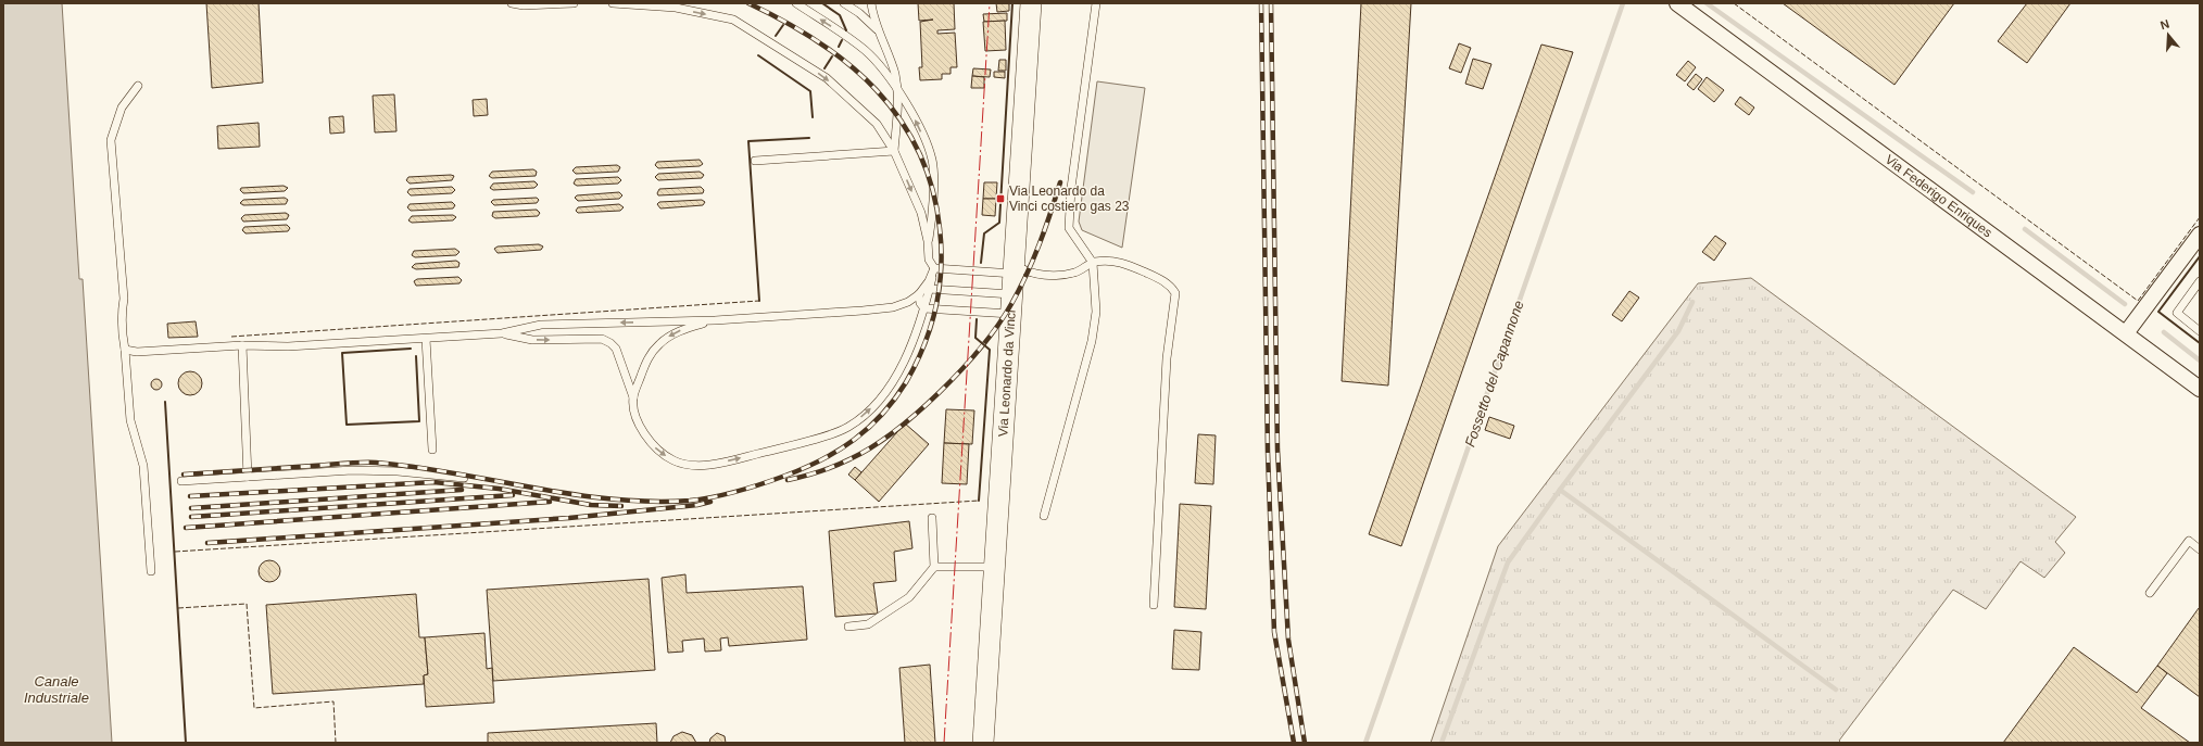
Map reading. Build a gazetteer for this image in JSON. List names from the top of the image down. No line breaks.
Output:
{"streets":{"main road":["Via Leonardo da Vinci"],"street":["Via Federigo Enriques"]},"water":["Fossetto del Capannone","Canale Industriale"],"places":{"transit":["Via Leonardo da Vinci costiero gas 23"]},"north":"top"}
